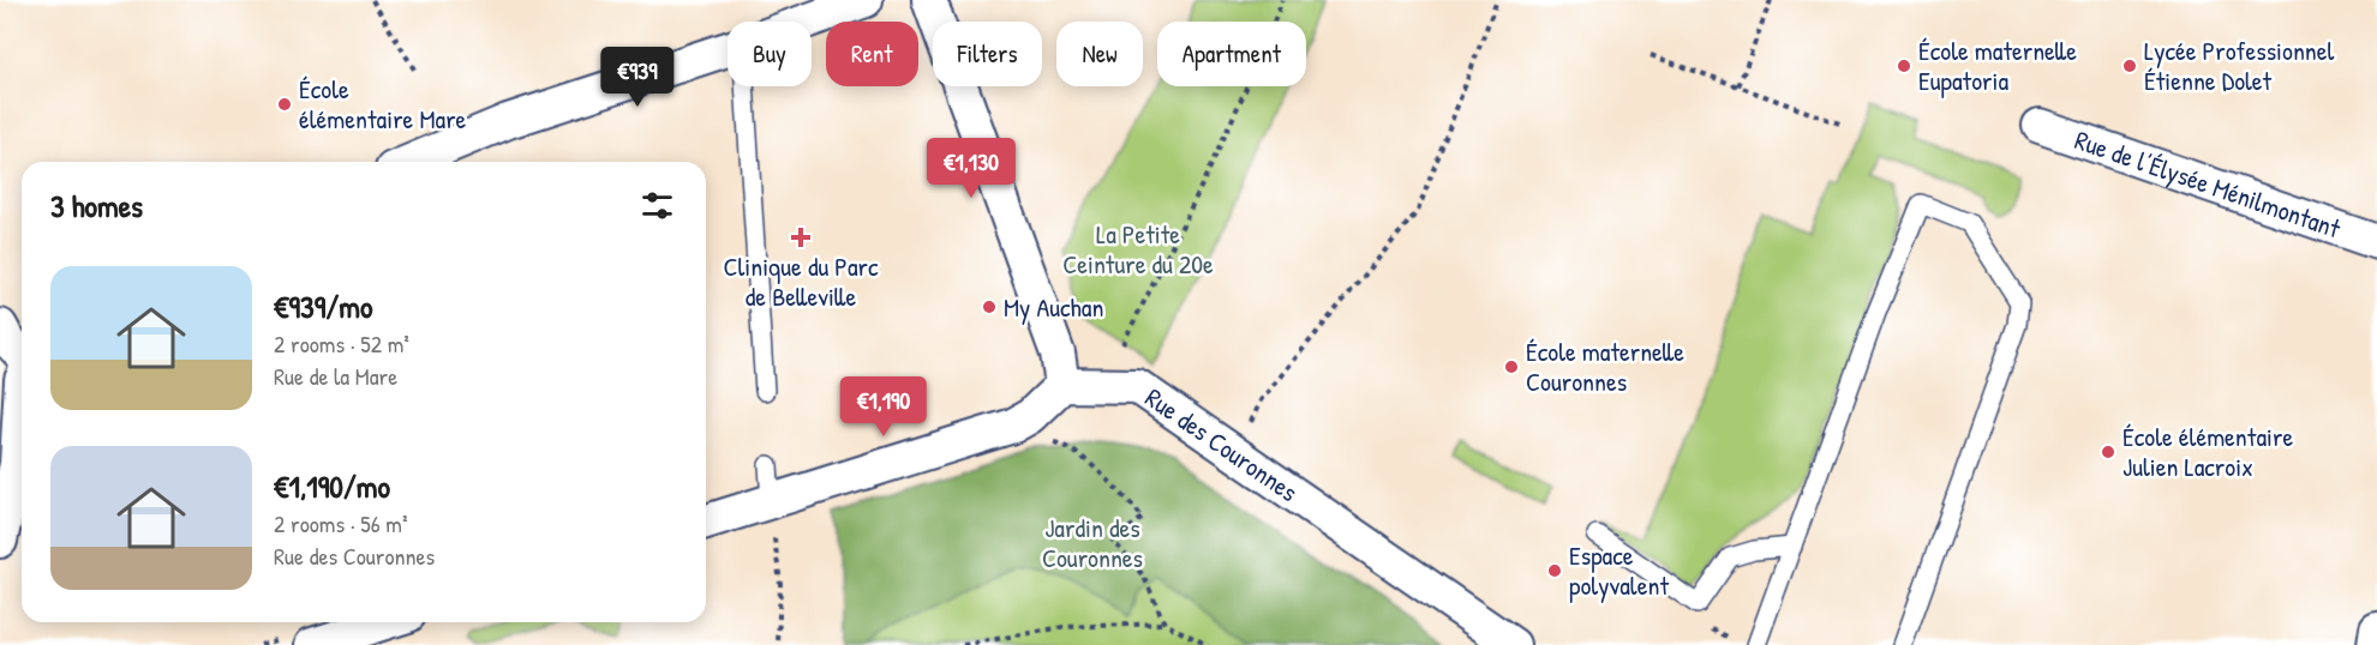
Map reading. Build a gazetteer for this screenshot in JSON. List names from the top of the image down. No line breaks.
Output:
{"streets":{"street":["Rue de l’Élysée Ménilmontant","Rue des Couronnes"]},"parks":["La Petite Ceinture du 20e","Jardin des Couronnes"],"places":{"other":["École maternelle Eupatoria","Lycée Professionnel Étienne Dolet","École élémentaire Mare","My Auchan","École maternelle Couronnes","École élémentaire Julien Lacroix","Espace polyvalent"],"health":["Clinique du Parc de Belleville"]},"page":{"chip":["Buy","Rent","Filters","New","Apartment"],"price":["€939","€1,130","€1,190"],"heading":"3 homes","list":[{"name":"€939/mo","note":"2 rooms · 52 m² · Rue de la Mare"},{"name":"€1,190/mo","note":"2 rooms · 56 m² · Rue des Couronnes"}]}}
